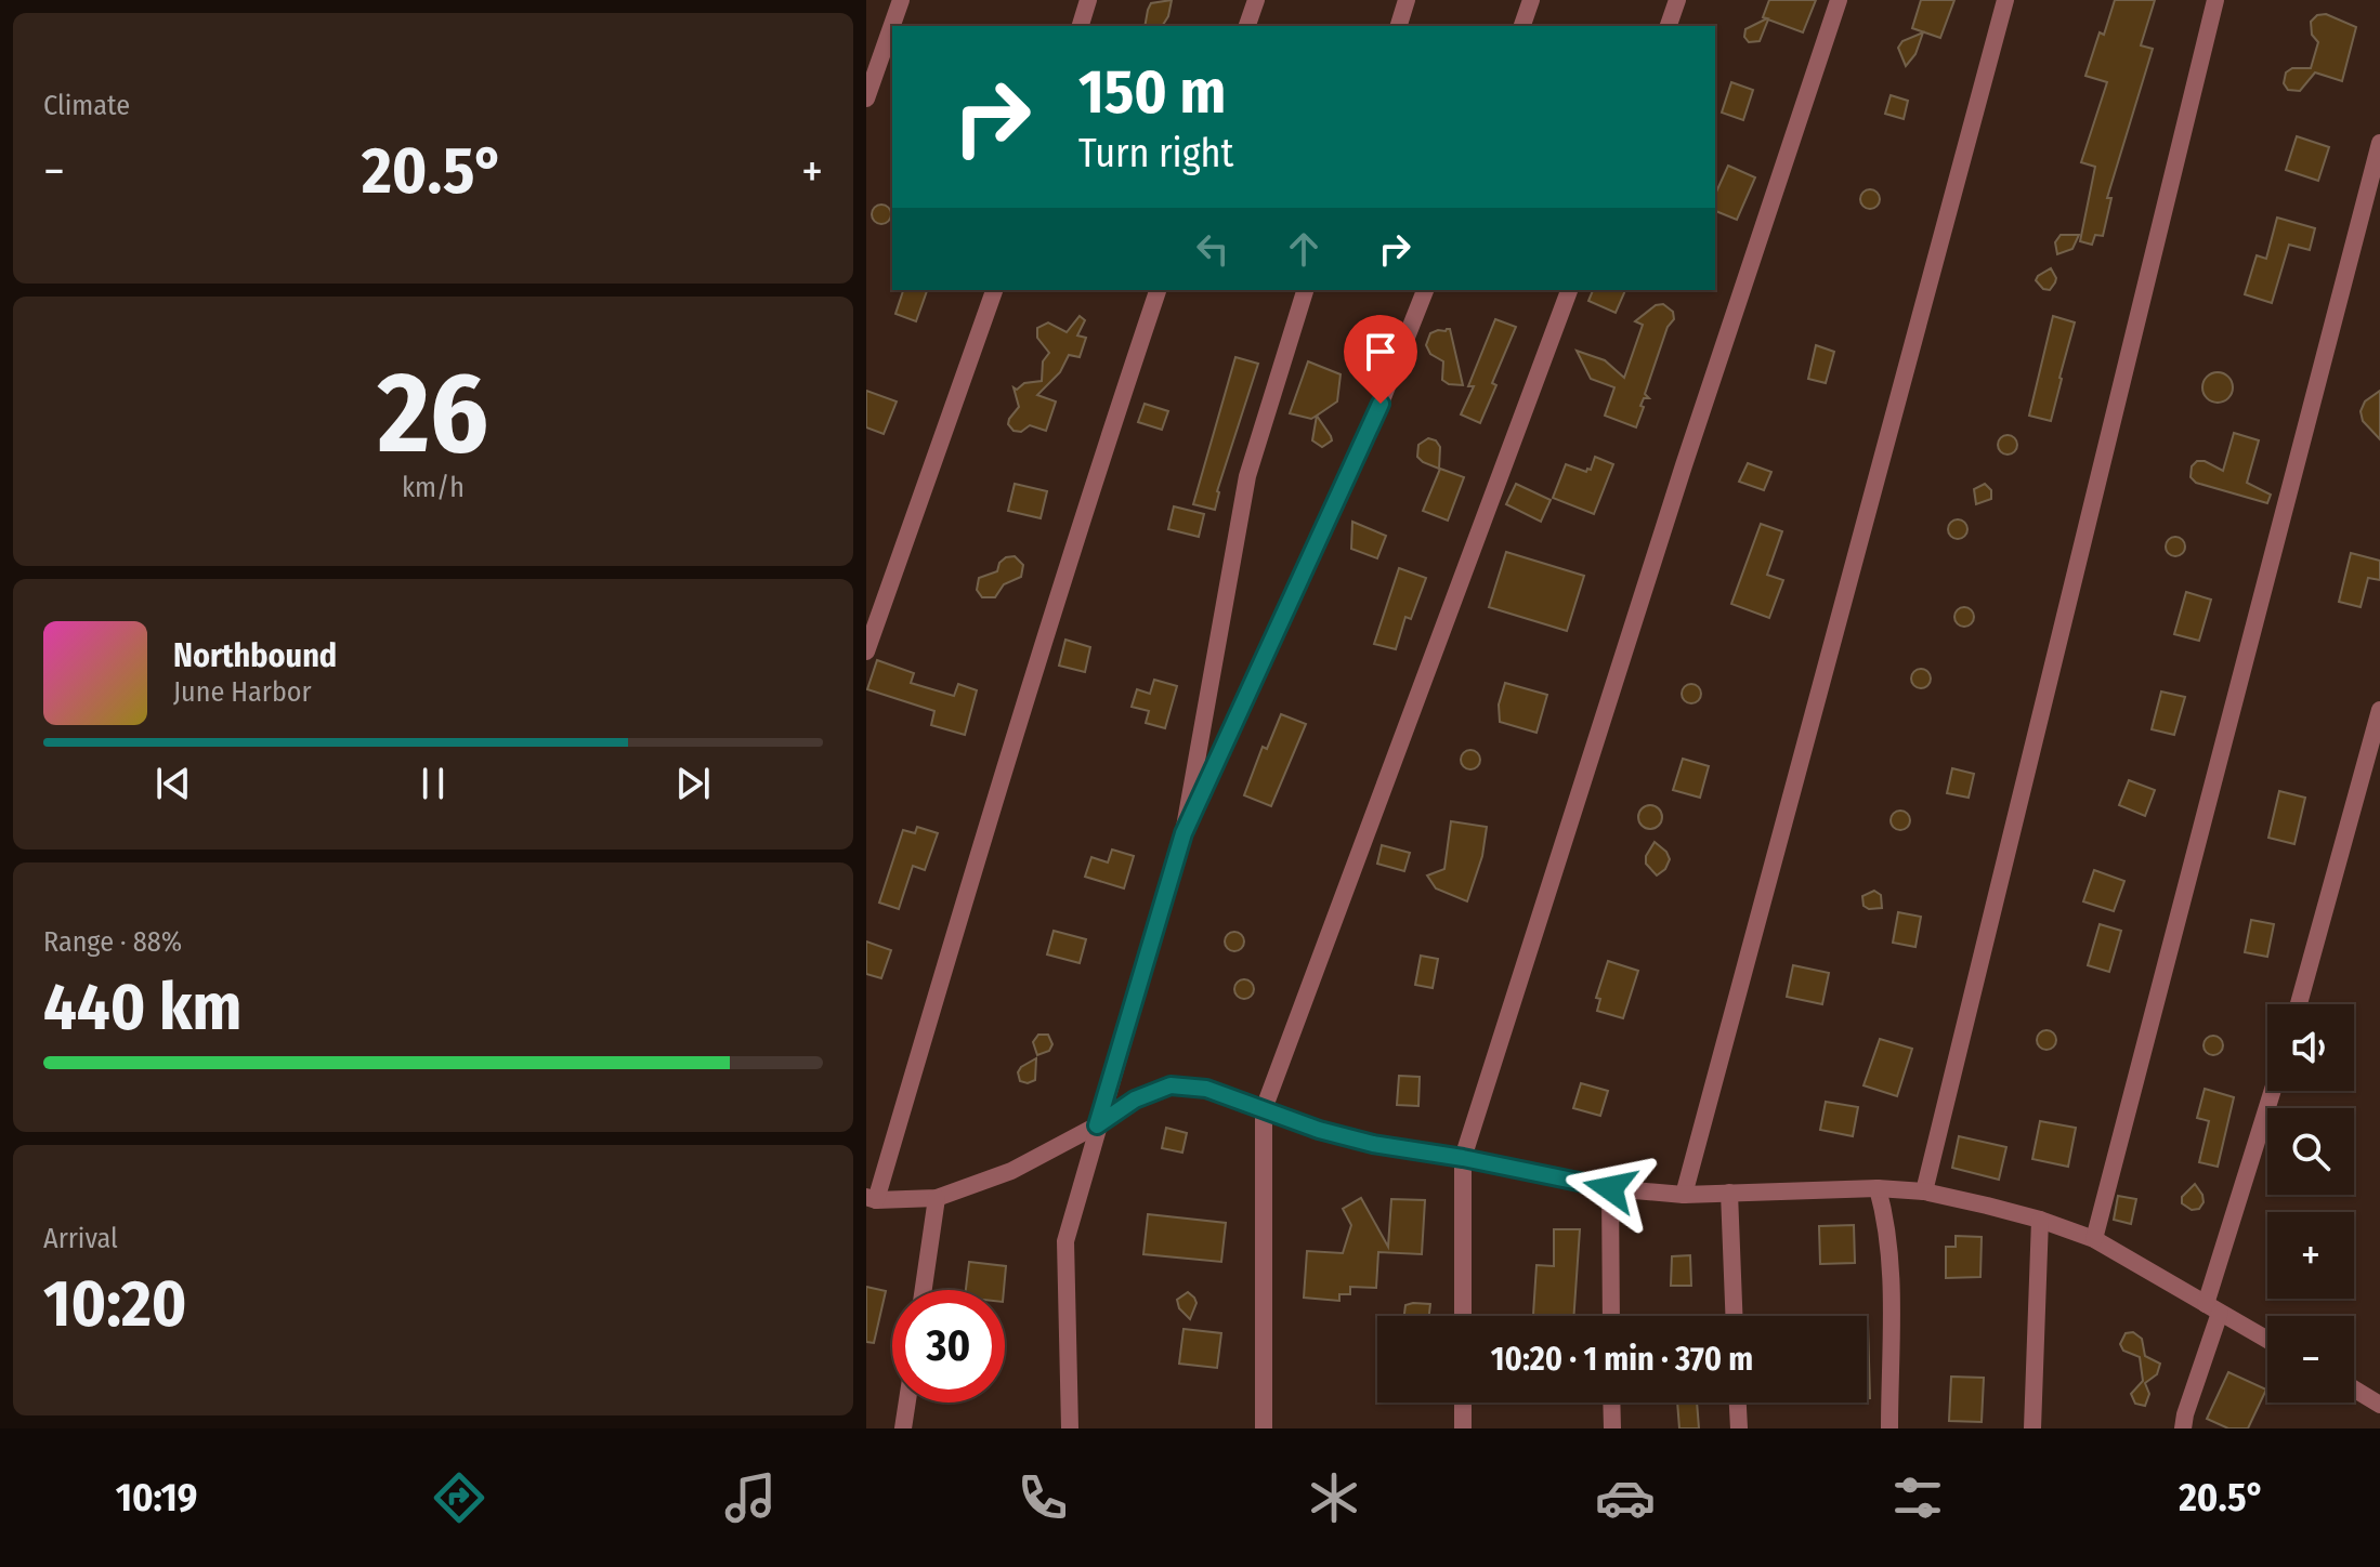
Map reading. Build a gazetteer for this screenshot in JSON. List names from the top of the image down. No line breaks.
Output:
{"page":{"tile":["Climate",["26","km/h"],["Range · 88%","440 km"],["Arrival","10:20"]],"turn":["150 m","Turn right"],"heat":["−","20.5°","+"],"song":["Northbound","June Harbor"],"map_buttons":["+","−"],"limit":"30","trip":"10:20 · 1 min · 370 m","tabs":["10:19","20.5°"]}}
